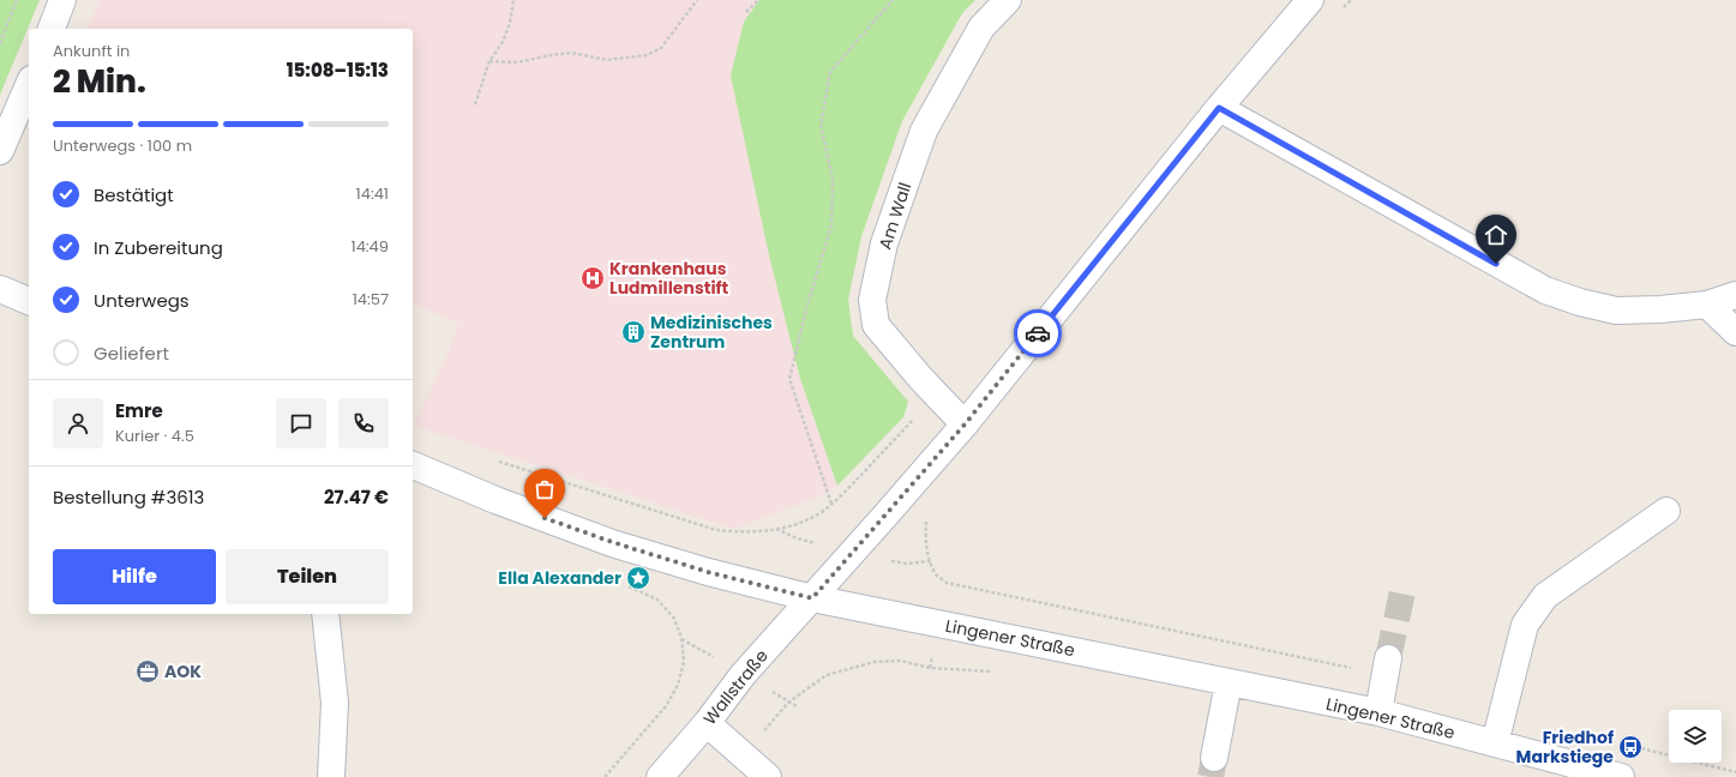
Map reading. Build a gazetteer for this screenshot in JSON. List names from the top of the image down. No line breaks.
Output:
{"streets":{"street":["Am Wall","Lingener Straße","Wallstraße"]},"crossings":[["Am Wall","Wallstraße"],["Lingener Straße","Wallstraße"]],"places":{"hospital":["Krankenhaus Ludmillenstift"],"building":["Medizinisches Zentrum"],"place":["Ella Alexander"],"office":["AOK"],"bus stop":["Friedhof Markstiege"]},"page":{"heading":["2 Min.","Ankunft in","15:08–15:13"],"panel":["Emre","Kurier · 4.5","Bestellung #3613","27.47 €"],"bar":"Unterwegs · 100 m","list":[["Bestätigt","14:41"],["In Zubereitung","14:49"],["Unterwegs","14:57"],"Geliefert"],"buttons":["Hilfe","Teilen"]}}
